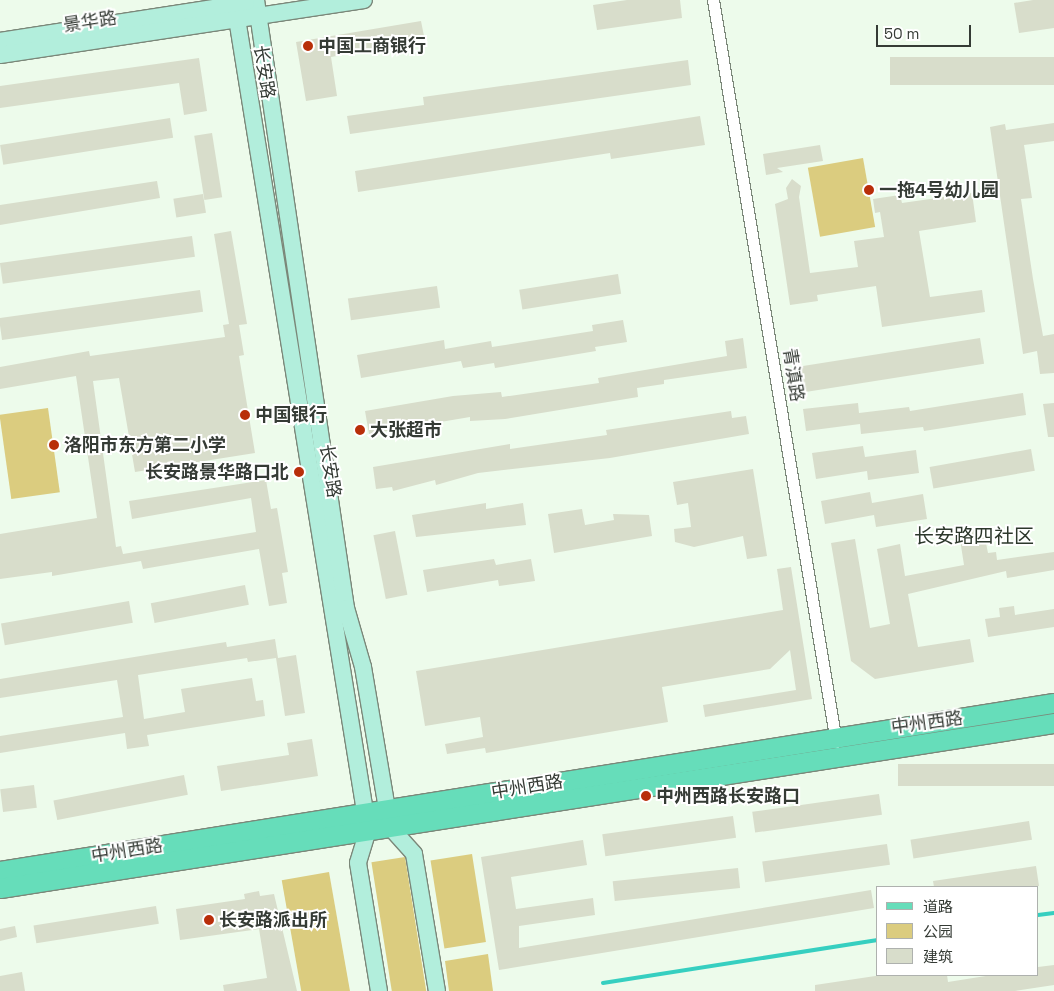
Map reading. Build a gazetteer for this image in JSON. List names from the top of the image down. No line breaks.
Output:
{"streets":{"main road":["景华路","长安路","中州西路"],"street":["青滇路"]},"crossings":[["景华路","长安路"],["长安路","中州西路"],["青滇路","中州西路"]],"districts":["长安路四社区"],"places":["中国工商银行","一拖4号幼儿园","中国银行","大张超市","洛阳市东方第二小学","长安路景华路口北","中州西路长安路口","长安路派出所"],"legend":["道路","公园","建筑"],"scale_bar":"50 m"}
